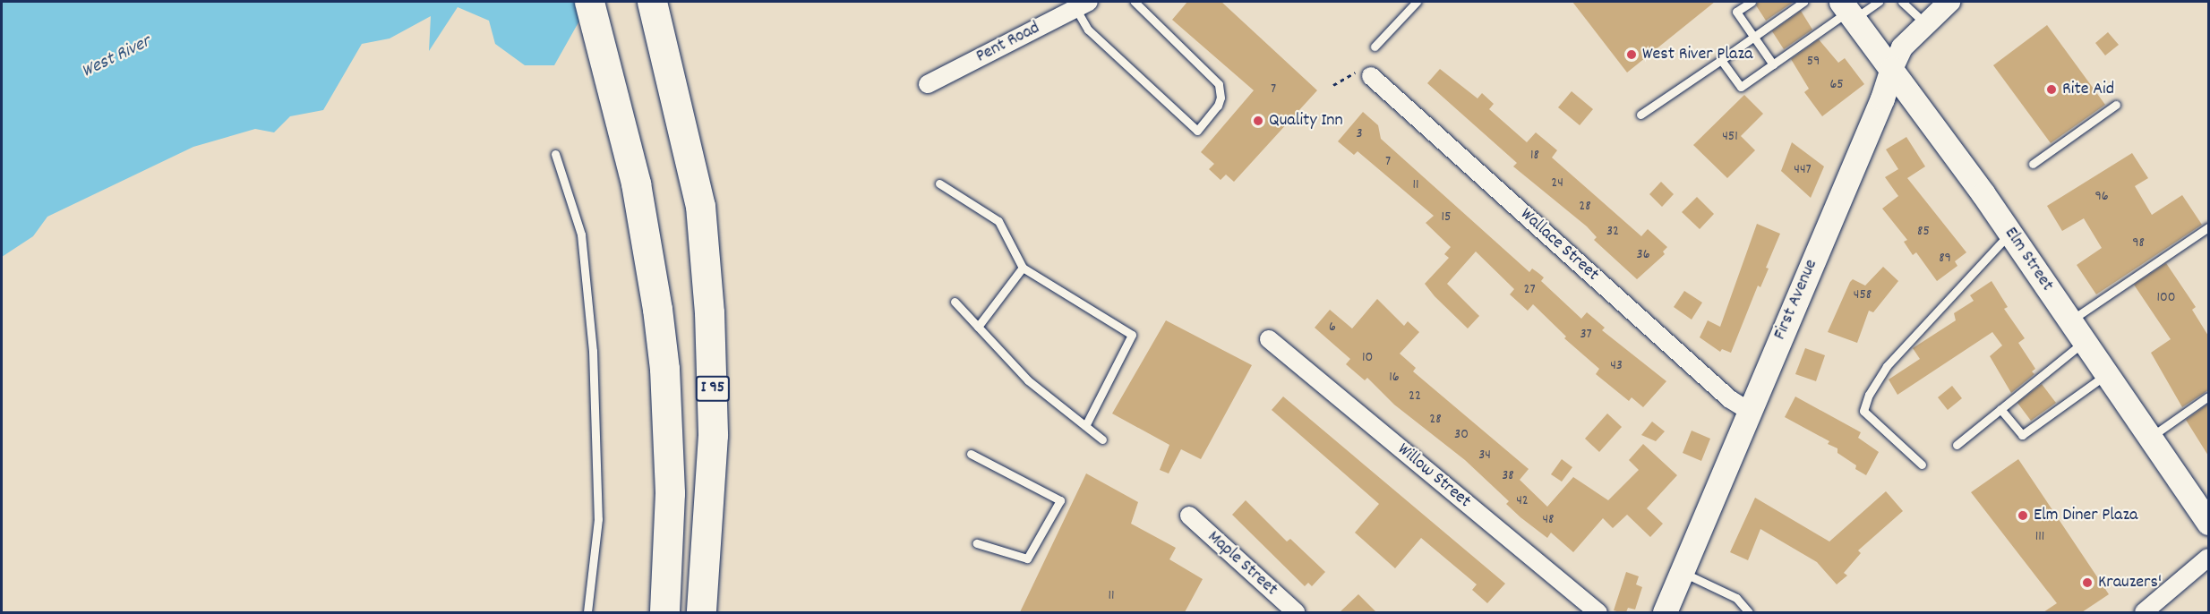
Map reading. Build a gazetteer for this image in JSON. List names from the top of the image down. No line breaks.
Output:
{"streets":{"highway":["I 95"],"main road":["Elm Street","First Avenue"],"street":["Pent Road","Wallace Street","Willow Street","Maple Street"]},"crossings":[["Wallace Street","First Avenue"],["Elm Street","First Avenue"]],"water":["West River"],"places":["West River Plaza","Rite Aid","Quality Inn","Elm Diner Plaza","Krauzers'"],"house_numbers":["59","65","7","3","451","18","7","447","24","11","96","28","15","32","85","98","36","89","27","458","100","6","37","10","43","16","22","28","30","34","38","42","48","111","11"]}
